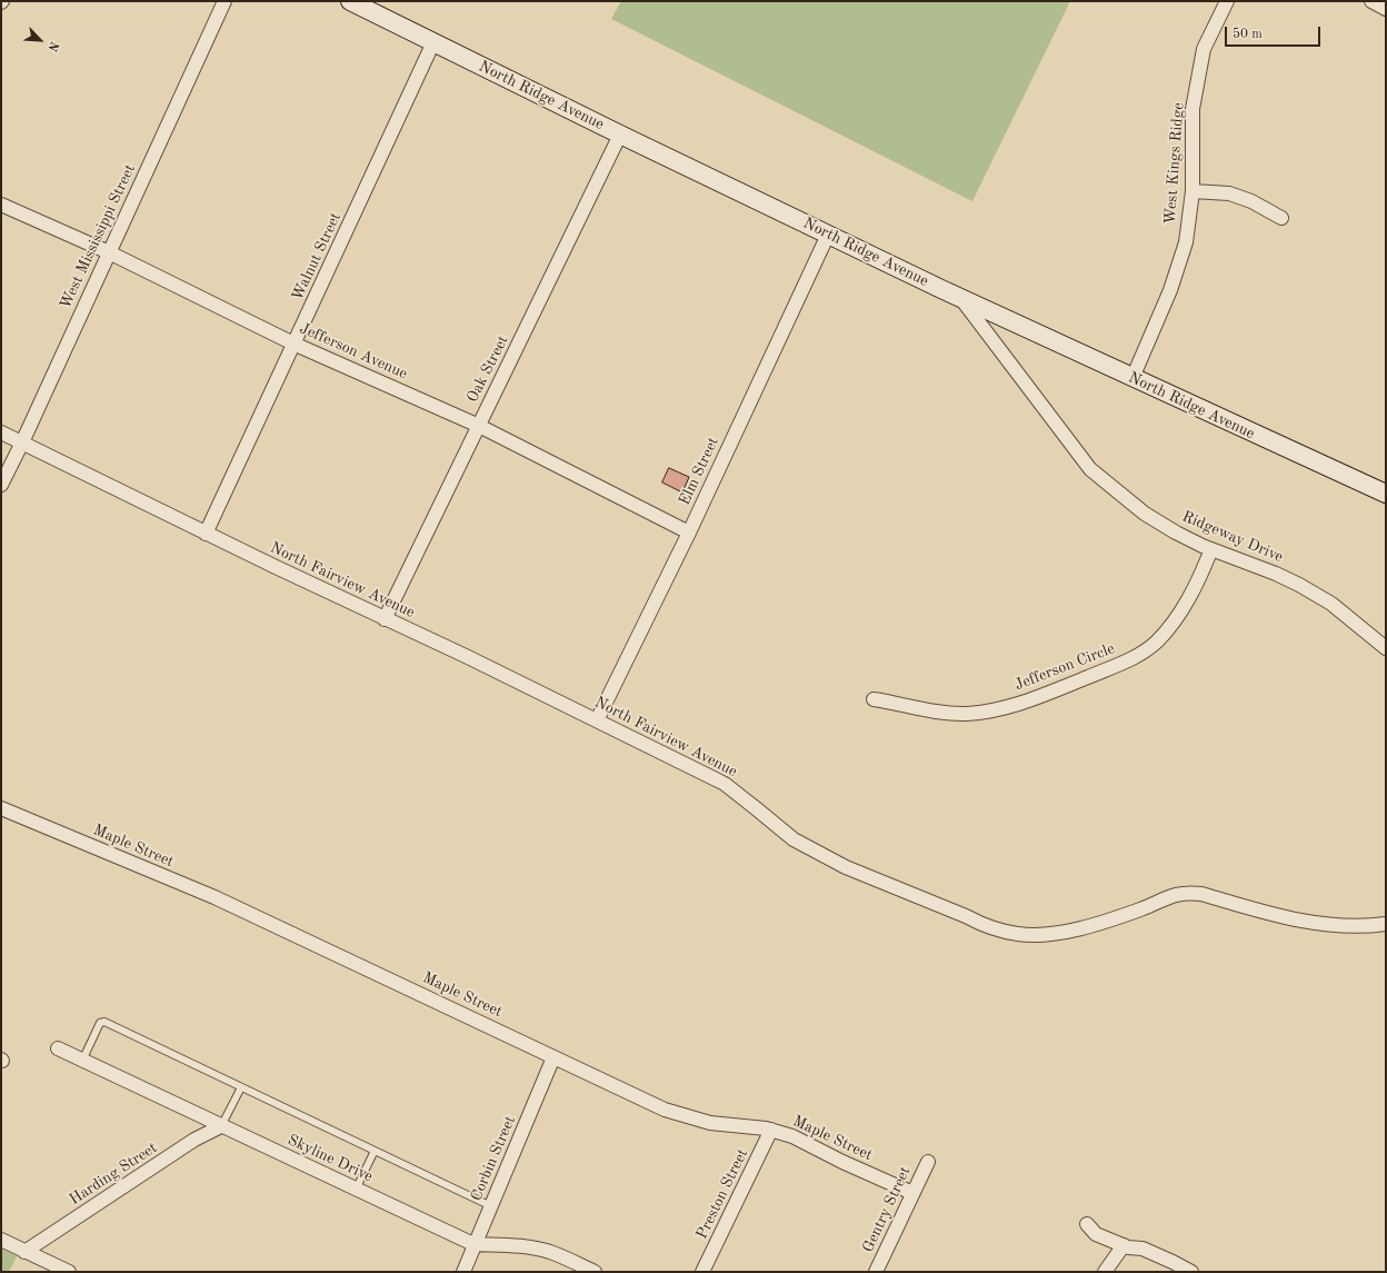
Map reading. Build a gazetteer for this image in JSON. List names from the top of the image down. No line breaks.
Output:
{"streets":{"street":["North Ridge Avenue","West Kings Ridge","West Mississippi Street","Walnut Street","Jefferson Avenue","Oak Street","Elm Street","Ridgeway Drive","North Fairview Avenue","Jefferson Circle","Maple Street","Skyline Drive","Corbin Street","Harding Street","Preston Street","Gentry Street"]},"crossings":[["North Ridge Avenue","West Kings Ridge"],["North Ridge Avenue","Walnut Street"],["North Ridge Avenue","Oak Street"],["North Ridge Avenue","Elm Street"],["North Ridge Avenue","Ridgeway Drive"],["West Mississippi Street","Jefferson Avenue"],["West Mississippi Street","North Fairview Avenue"],["Walnut Street","Jefferson Avenue"],["Walnut Street","North Fairview Avenue"],["Jefferson Avenue","Oak Street"],["Jefferson Avenue","Elm Street"],["Oak Street","North Fairview Avenue"],["Elm Street","North Fairview Avenue"],["Ridgeway Drive","Jefferson Circle"],["Maple Street","Corbin Street"],["Maple Street","Preston Street"],["Maple Street","Gentry Street"],["Skyline Drive","Corbin Street"],["Skyline Drive","Harding Street"]],"scale_bar":"50 m","north":"bottom right"}
